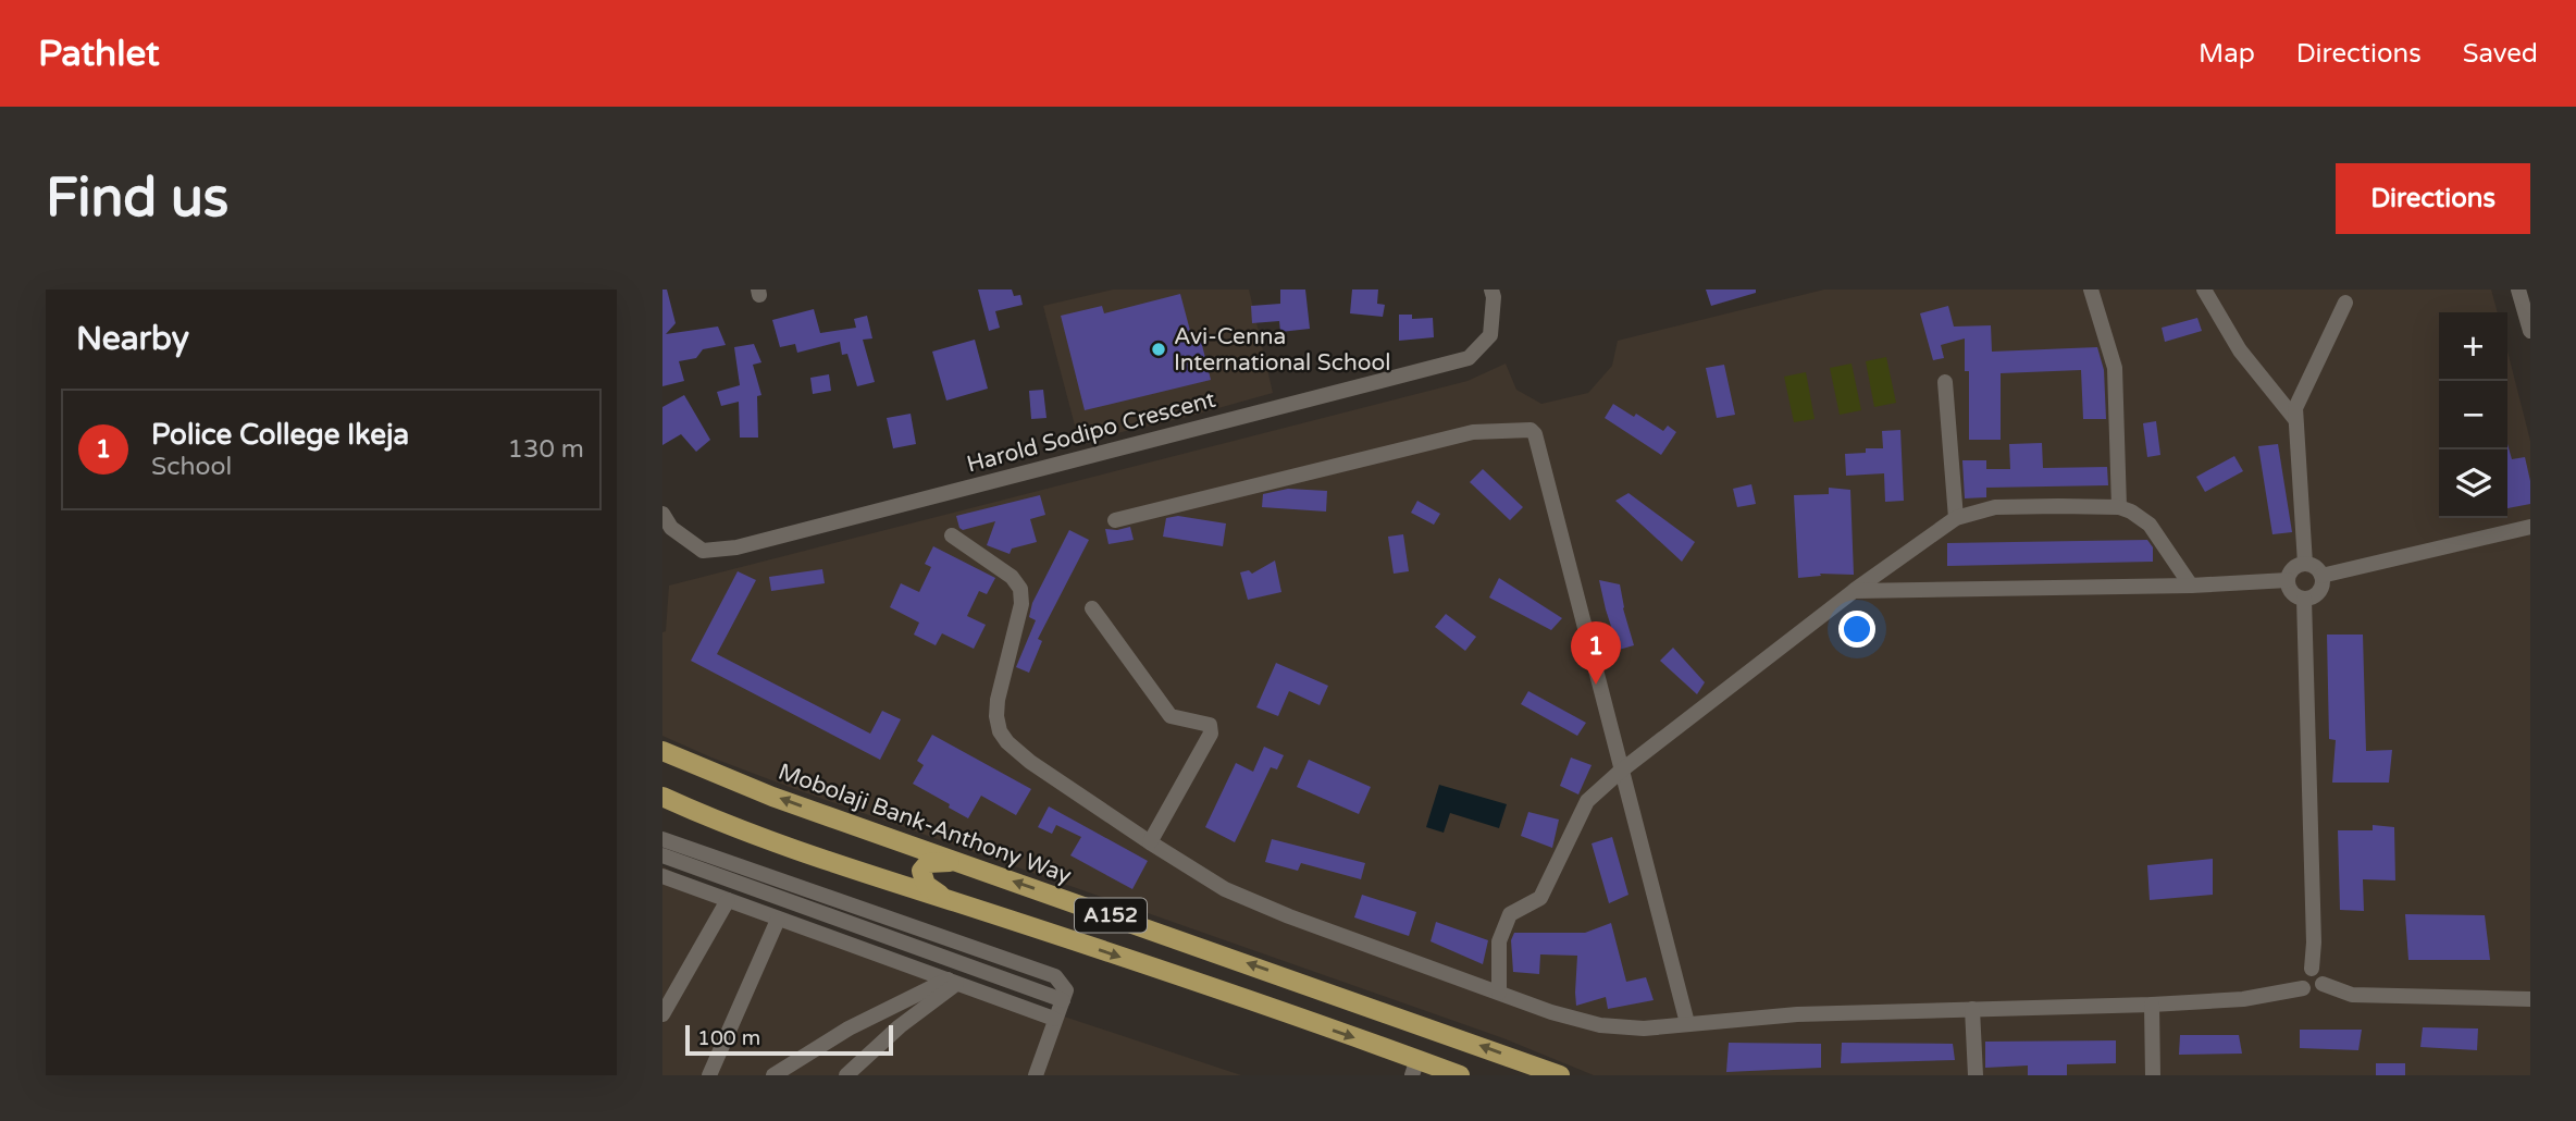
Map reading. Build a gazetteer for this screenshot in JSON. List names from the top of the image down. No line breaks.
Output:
{"streets":{"main road":["Mobolaji Bank-Anthony Way","A152"],"street":["Harold Sodipo Crescent"]},"places":["Avi-Cenna International School"],"scale_bar":"100 m","page":{"header":"Pathlet","nav":["Map","Directions","Saved"],"buttons":"Directions","title":"Find us","heading":"Nearby","map_buttons":["+","−"],"list":[{"mark":"1","name":"Police College Ikeja","note":"School","value":"130 m"}],"pins":"1","scale":"100 m"}}
